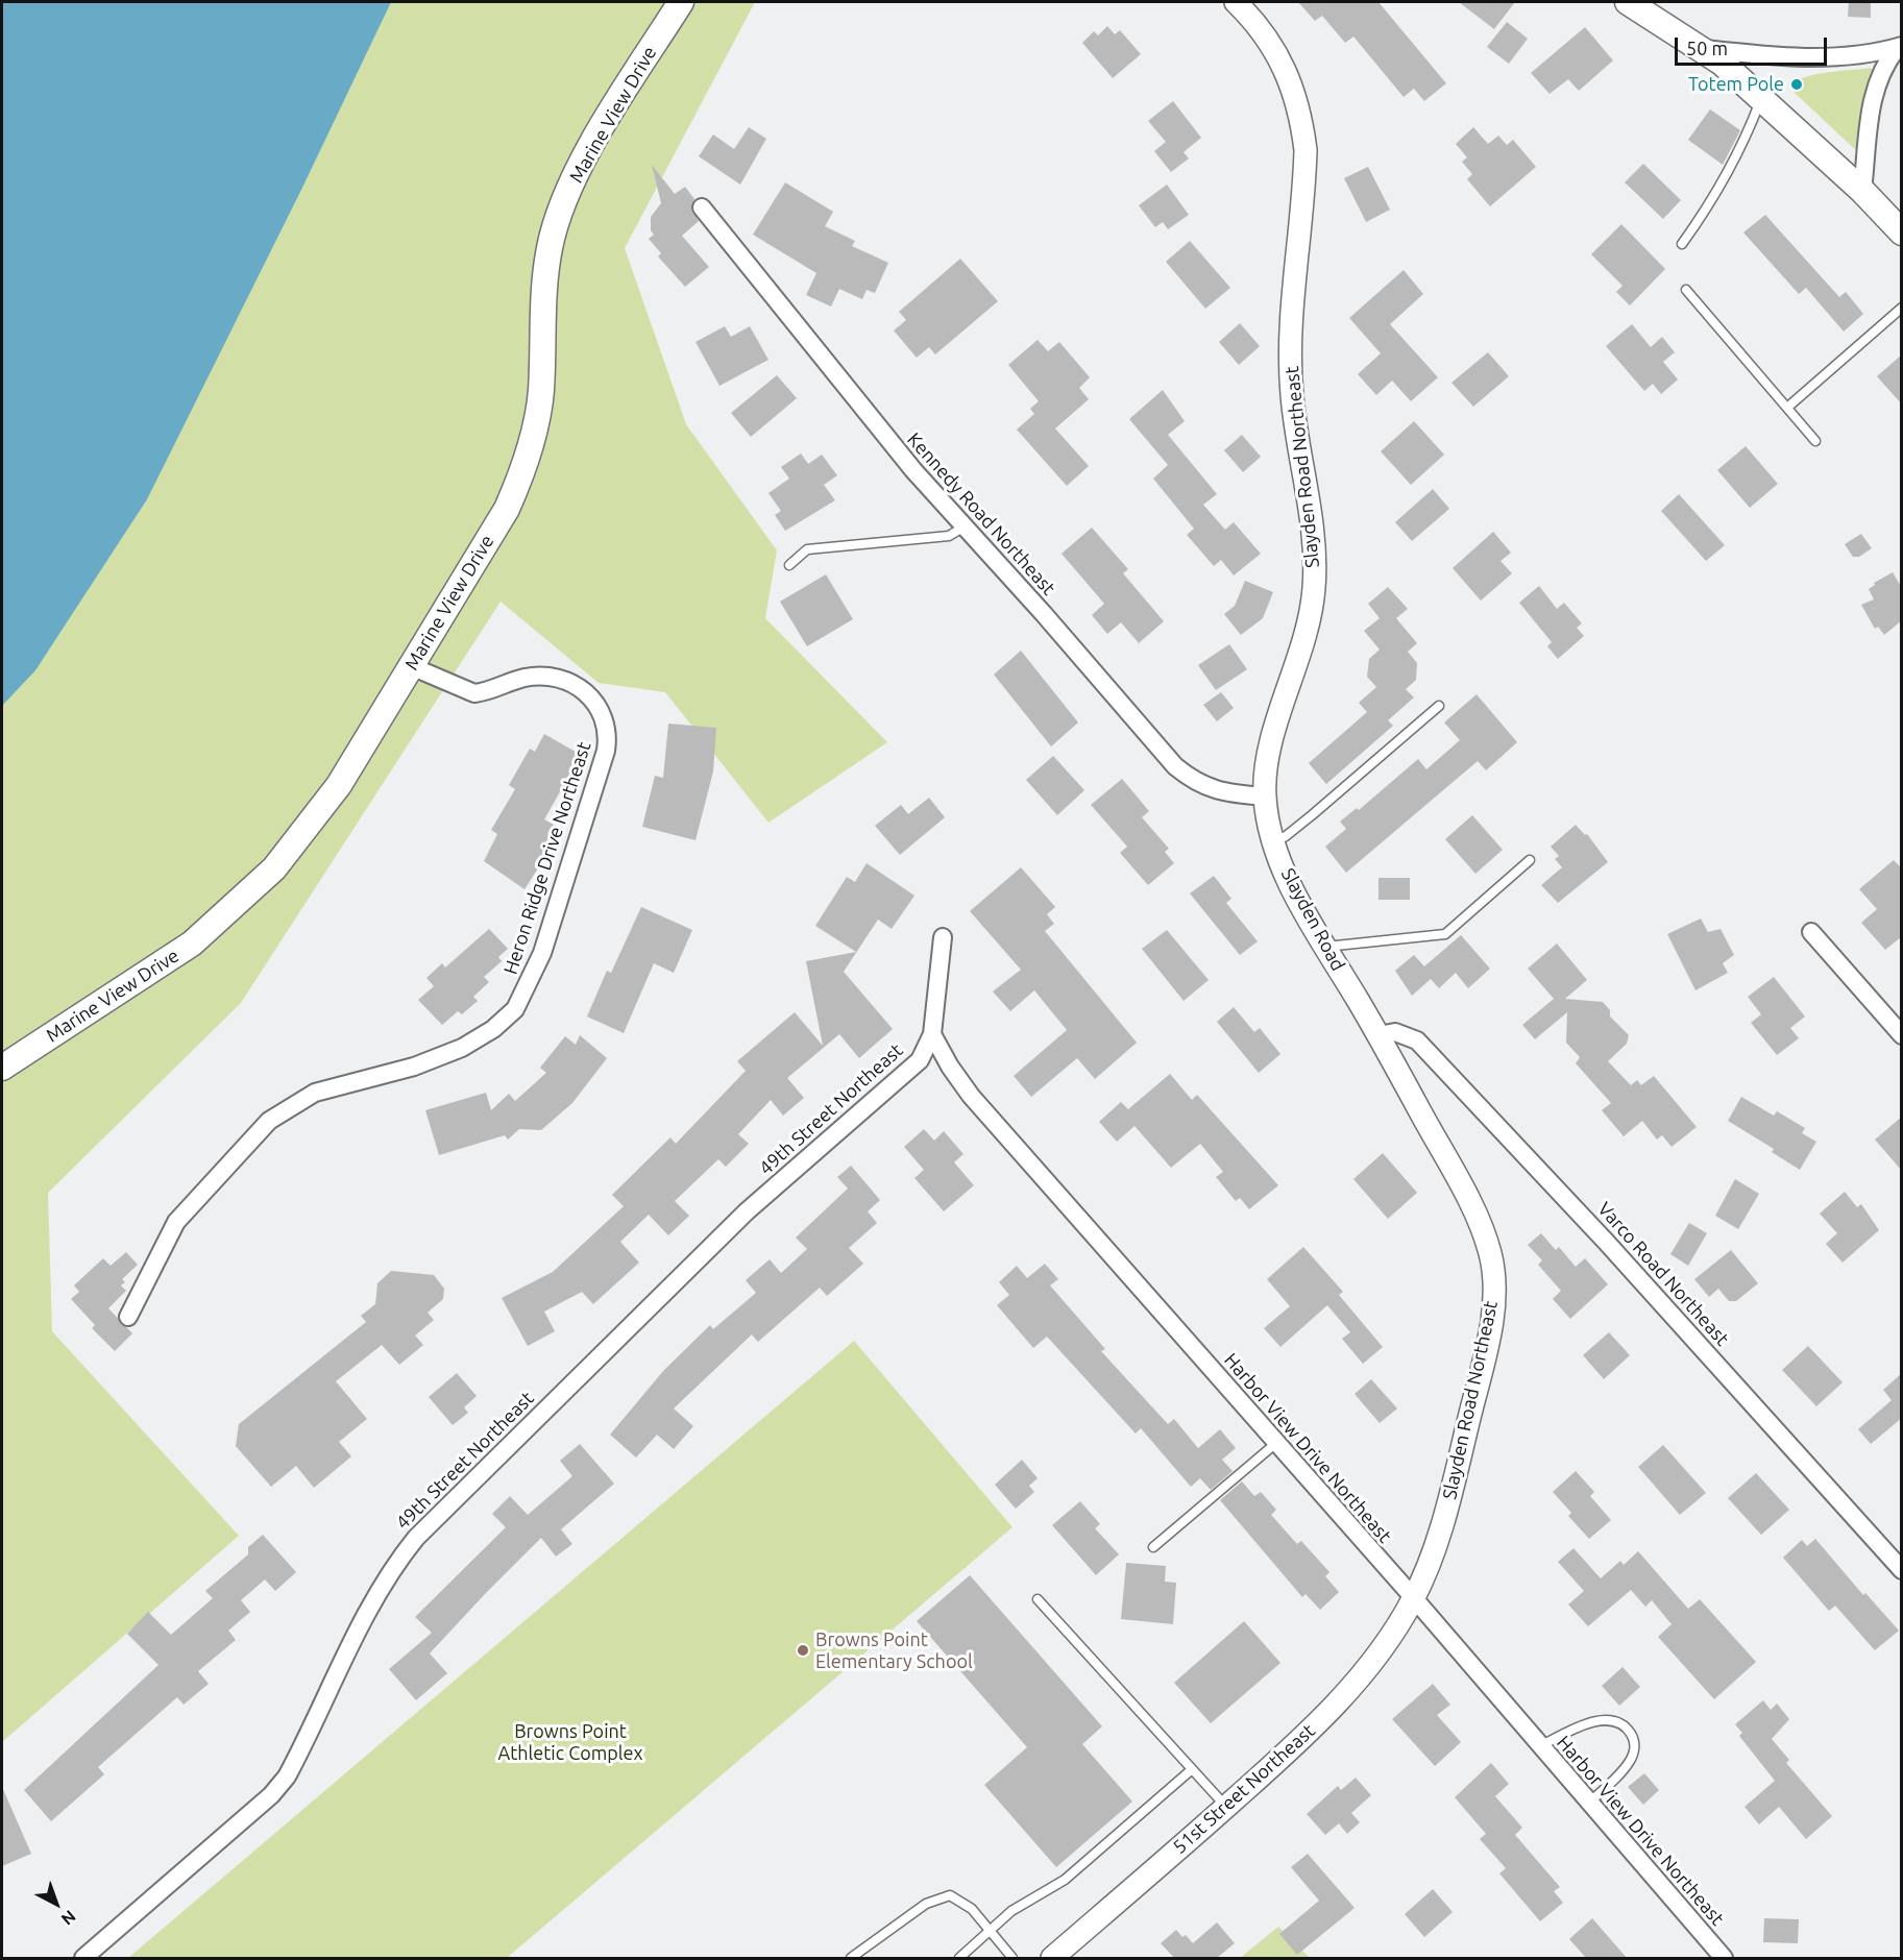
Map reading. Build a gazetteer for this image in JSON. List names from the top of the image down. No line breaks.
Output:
{"streets":{"main road":["Marine View Drive"],"street":["Slayden Road Northeast","Kennedy Road Northeast","Heron Ridge Drive Northeast","Slayden Road","49th Street Northeast","Varco Road Northeast","Harbor View Drive Northeast","51st Street Northeast"]},"crossings":[["Marine View Drive","Heron Ridge Drive Northeast"],["Slayden Road Northeast","Kennedy Road Northeast"],["Slayden Road Northeast","Slayden Road"],["Slayden Road Northeast","Varco Road Northeast"],["Slayden Road Northeast","Harbor View Drive Northeast"],["Slayden Road Northeast","51st Street Northeast"],["Kennedy Road Northeast","Slayden Road"],["Slayden Road","Varco Road Northeast"],["49th Street Northeast","Harbor View Drive Northeast"],["Harbor View Drive Northeast","51st Street Northeast"]],"parks":["Browns Point Athletic Complex"],"places":["Totem Pole","Browns Point Elementary School"],"scale_bar":"50 m","north":"bottom right"}
